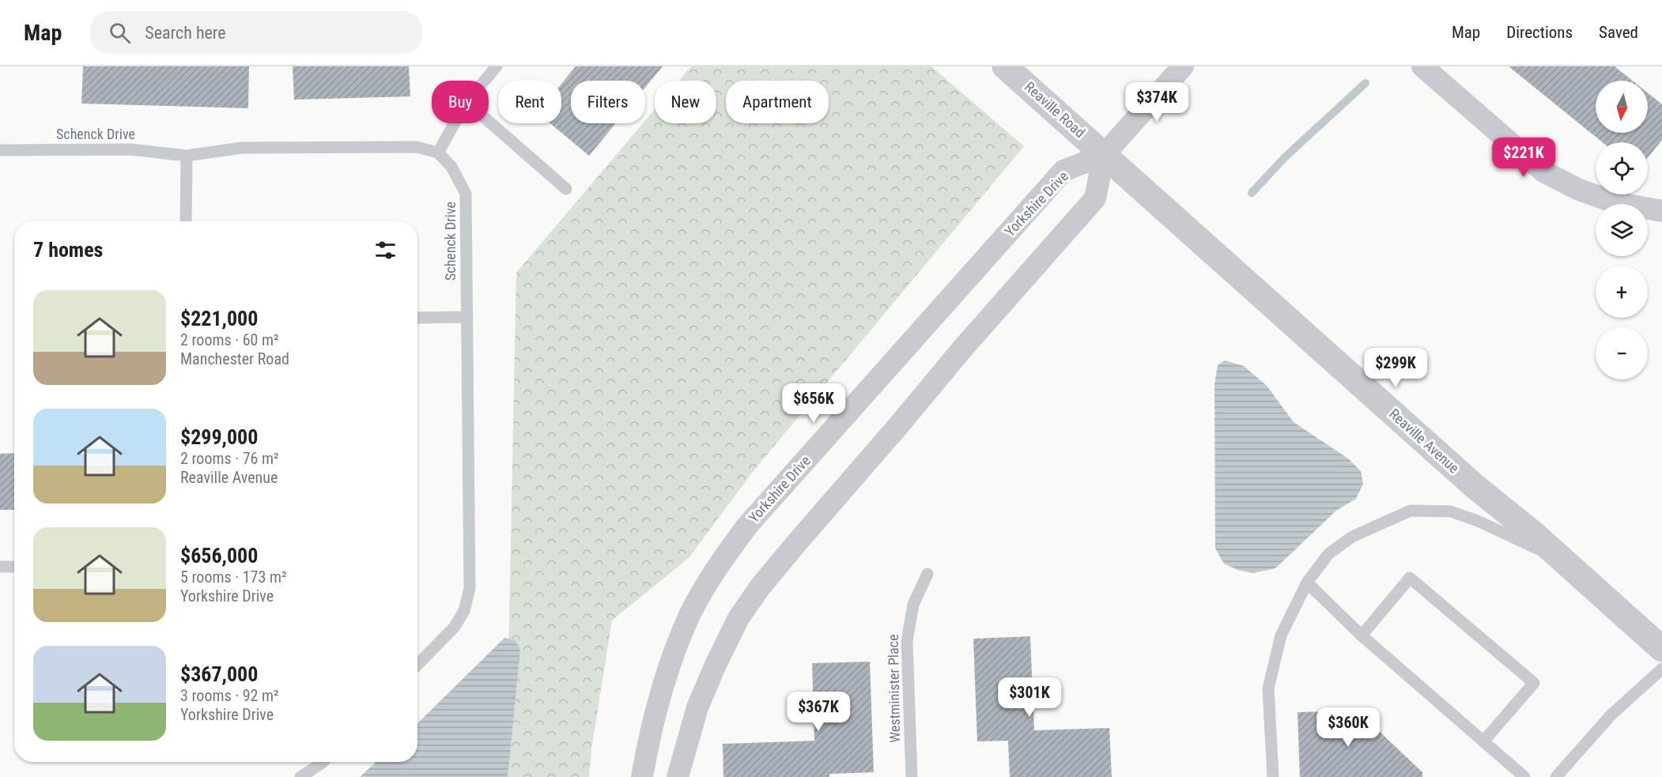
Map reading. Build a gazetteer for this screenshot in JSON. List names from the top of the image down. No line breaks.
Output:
{"streets":{"street":["Reaville Road","Yorkshire Drive","Reaville Avenue"],"lane":["Schenck Drive","Westminister Place"]},"crossings":[["Reaville Road","Yorkshire Drive"],["Reaville Road","Reaville Avenue"],["Yorkshire Drive","Reaville Avenue"]],"north":"bottom","page":{"header":"Map","search":"Search here","nav":["Map","Directions","Saved"],"map_buttons":["+","−"],"chip":["Buy","Rent","Filters","New","Apartment"],"price":["$374K","$221K","$299K","$656K","$301K","$367K","$360K"],"heading":"7 homes","list":[{"name":"$221,000","note":"2 rooms · 60 m² · Manchester Road"},{"name":"$299,000","note":"2 rooms · 76 m² · Reaville Avenue"},{"name":"$656,000","note":"5 rooms · 173 m² · Yorkshire Drive"},{"name":"$367,000","note":"3 rooms · 92 m² · Yorkshire Drive"}]}}
